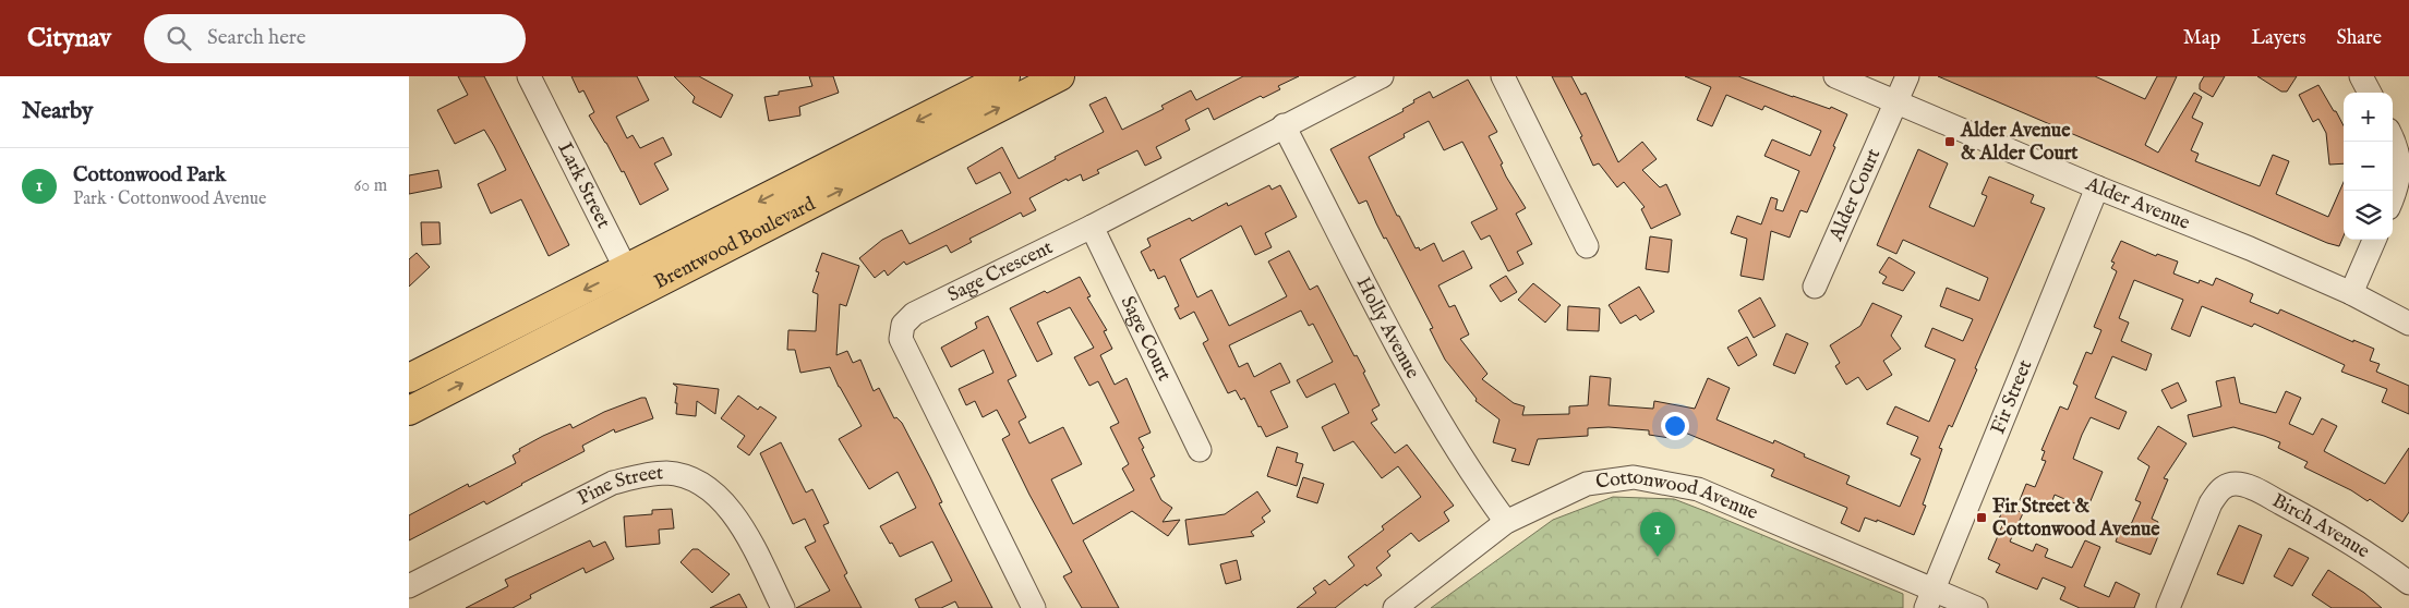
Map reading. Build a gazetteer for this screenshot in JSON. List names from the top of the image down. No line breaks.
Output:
{"streets":{"main road":["Brentwood Boulevard"],"street":["Lark Street","Alder Court","Alder Avenue","Sage Crescent","Holly Avenue","Sage Court","Fir Street","Pine Street","Cottonwood Avenue","Birch Avenue"]},"crossings":[["Lark Street","Brentwood Boulevard"],["Alder Court","Alder Avenue"],["Alder Avenue","Fir Street"],["Sage Crescent","Holly Avenue"],["Sage Crescent","Sage Court"],["Holly Avenue","Cottonwood Avenue"],["Fir Street","Cottonwood Avenue"]],"places":{"transit":["Alder Avenue & Alder Court","Fir Street & Cottonwood Avenue"]},"page":{"header":"Citynav","search":"Search here","nav":["Map","Layers","Share"],"heading":"Nearby","map_buttons":["+","−"],"list":[{"mark":"1","name":"Cottonwood Park","note":"Park · Cottonwood Avenue","value":"60 m"}],"pins":"1"}}
